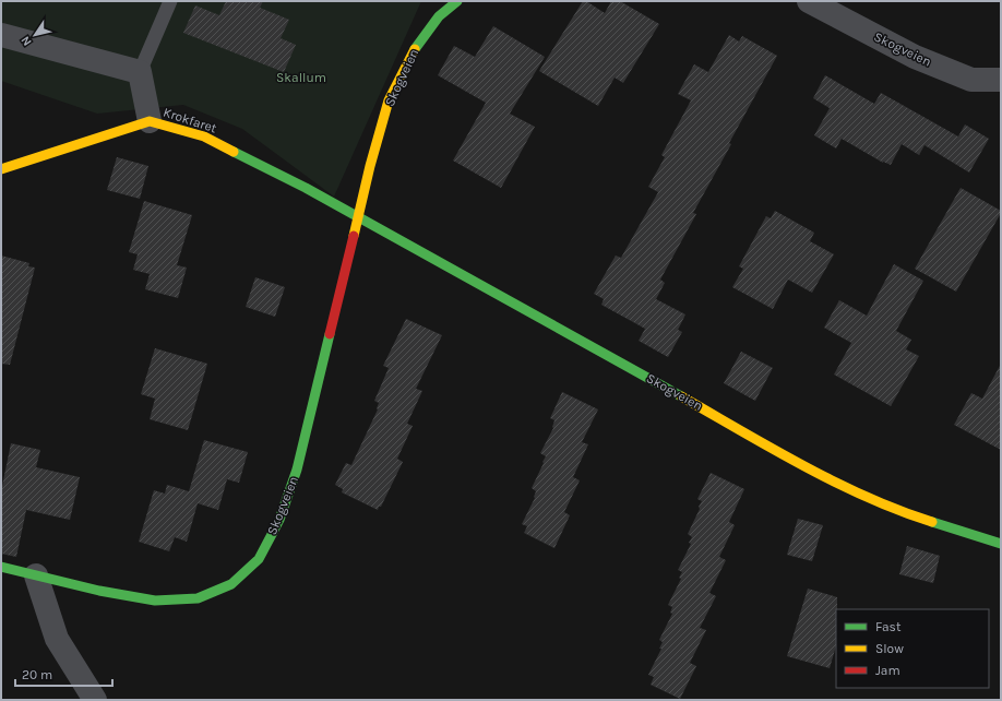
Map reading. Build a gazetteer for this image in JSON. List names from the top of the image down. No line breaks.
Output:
{"streets":{"street":["Skogveien","Krokfaret"]},"crossings":[["Skogveien","Krokfaret"]],"parks":["Skallum"],"legend":["Fast","Slow","Jam"],"scale_bar":"20 m","north":"bottom left"}
